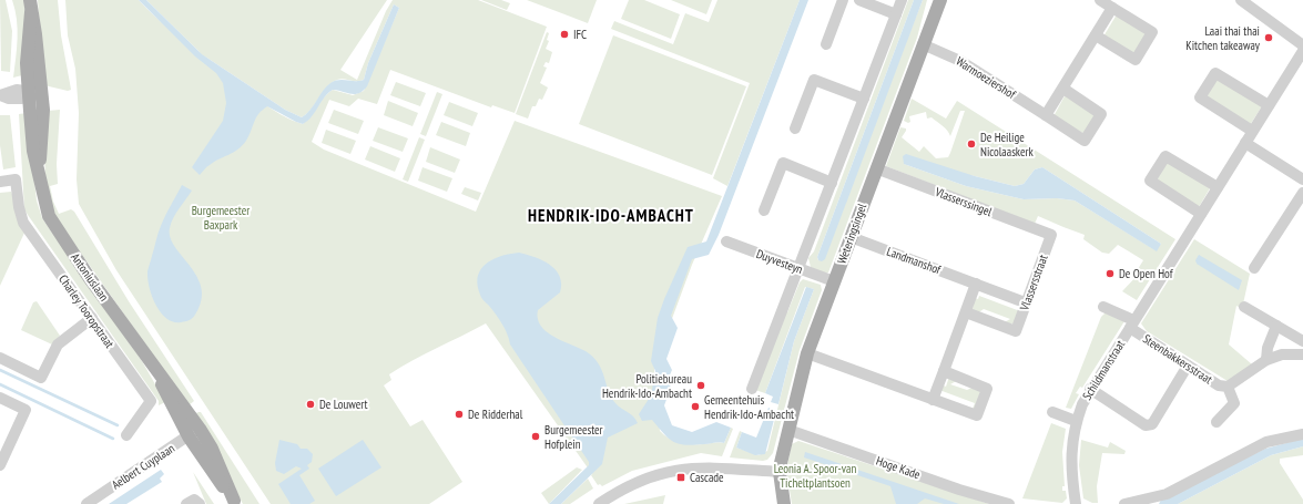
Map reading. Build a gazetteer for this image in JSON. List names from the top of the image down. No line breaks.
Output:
{"streets":{"main road":["Weteringsingel","Antoniuslaan"],"street":["Warmoeziershof","Vlasserssingel","Landmanshof","Duyvesteyn","Vlassersstraat","Charley Tooropstraat","Steenbakkersstraat","Schildmanstraat","Aelbert Cuyplaan","Hoge Kade"]},"crossings":[["Warmoeziershof","Weteringsingel"],["Vlasserssingel","Weteringsingel"],["Vlasserssingel","Vlassersstraat"],["Weteringsingel","Landmanshof"],["Weteringsingel","Duyvesteyn"],["Weteringsingel","Hoge Kade"],["Landmanshof","Vlassersstraat"],["Antoniuslaan","Aelbert Cuyplaan"],["Steenbakkersstraat","Schildmanstraat"]],"districts":["HENDRIK-IDO-AMBACHT"],"parks":["Burgemeester Baxpark","Leonia A. Spoor-van Ticheltplantsoen"],"places":{"other":["IFC","Laai thai thai Kitchen takeaway","De Heilige Nicolaaskerk","De Open Hof","Politiebureau Hendrik-Ido-Ambacht","De Louwert","Gemeentehuis Hendrik-Ido-Ambacht","De Ridderhal","Burgemeester Hofplein"],"transit":["Cascade"]}}
